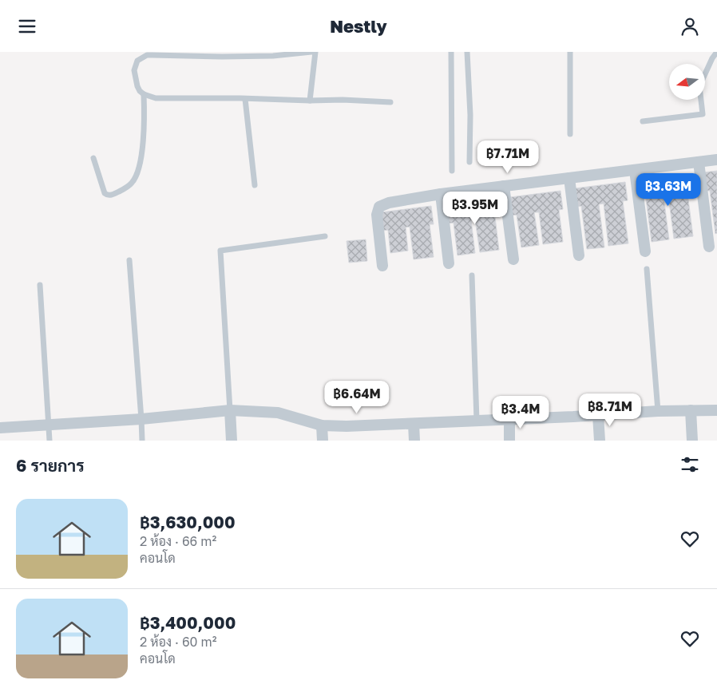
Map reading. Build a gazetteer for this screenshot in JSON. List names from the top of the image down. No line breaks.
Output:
{"north":"left","page":{"header":"Nestly","price":["฿7.71M","฿3.63M","฿3.95M","฿6.64M","฿8.71M","฿3.4M"],"heading":"6 รายการ","list":[{"name":"฿3,630,000","note":"2 ห้อง · 66 m² · คอนโด"},{"name":"฿3,400,000","note":"2 ห้อง · 60 m² · คอนโด"}]}}
